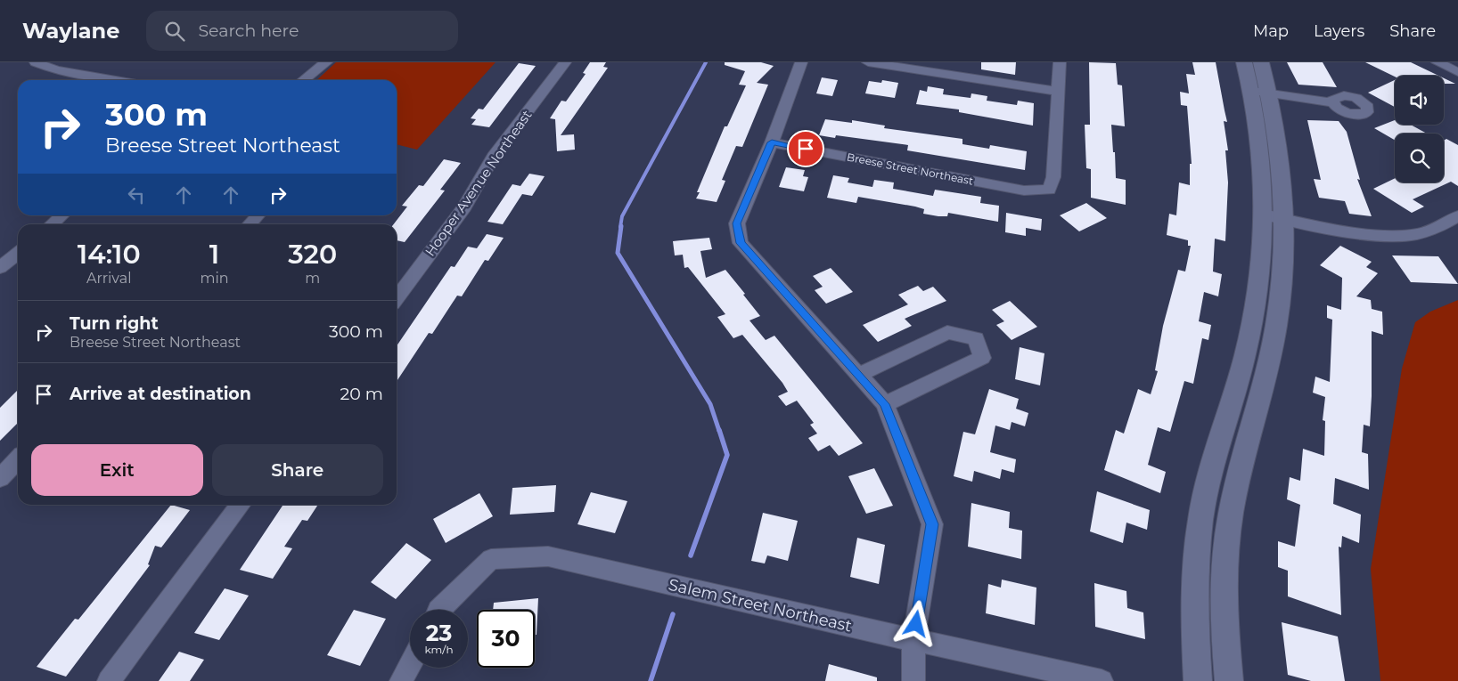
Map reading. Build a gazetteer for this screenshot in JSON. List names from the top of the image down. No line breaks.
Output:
{"streets":{"street":["Breese Street Northeast","Hooper Avenue Northeast","Salem Street Northeast"]},"page":{"header":"Waylane","search":"Search here","nav":["Map","Layers","Share"],"turn":["300 m","Breese Street Northeast"],"eta":["14:10","Arrival","1","min","320","m"],"list":[{"name":"Turn right","note":"Breese Street Northeast","value":"300 m"},{"name":"Arrive at destination","value":"20 m"}],"buttons":["Exit","Share"],"speed":"23 km/h","limit":"30"}}
